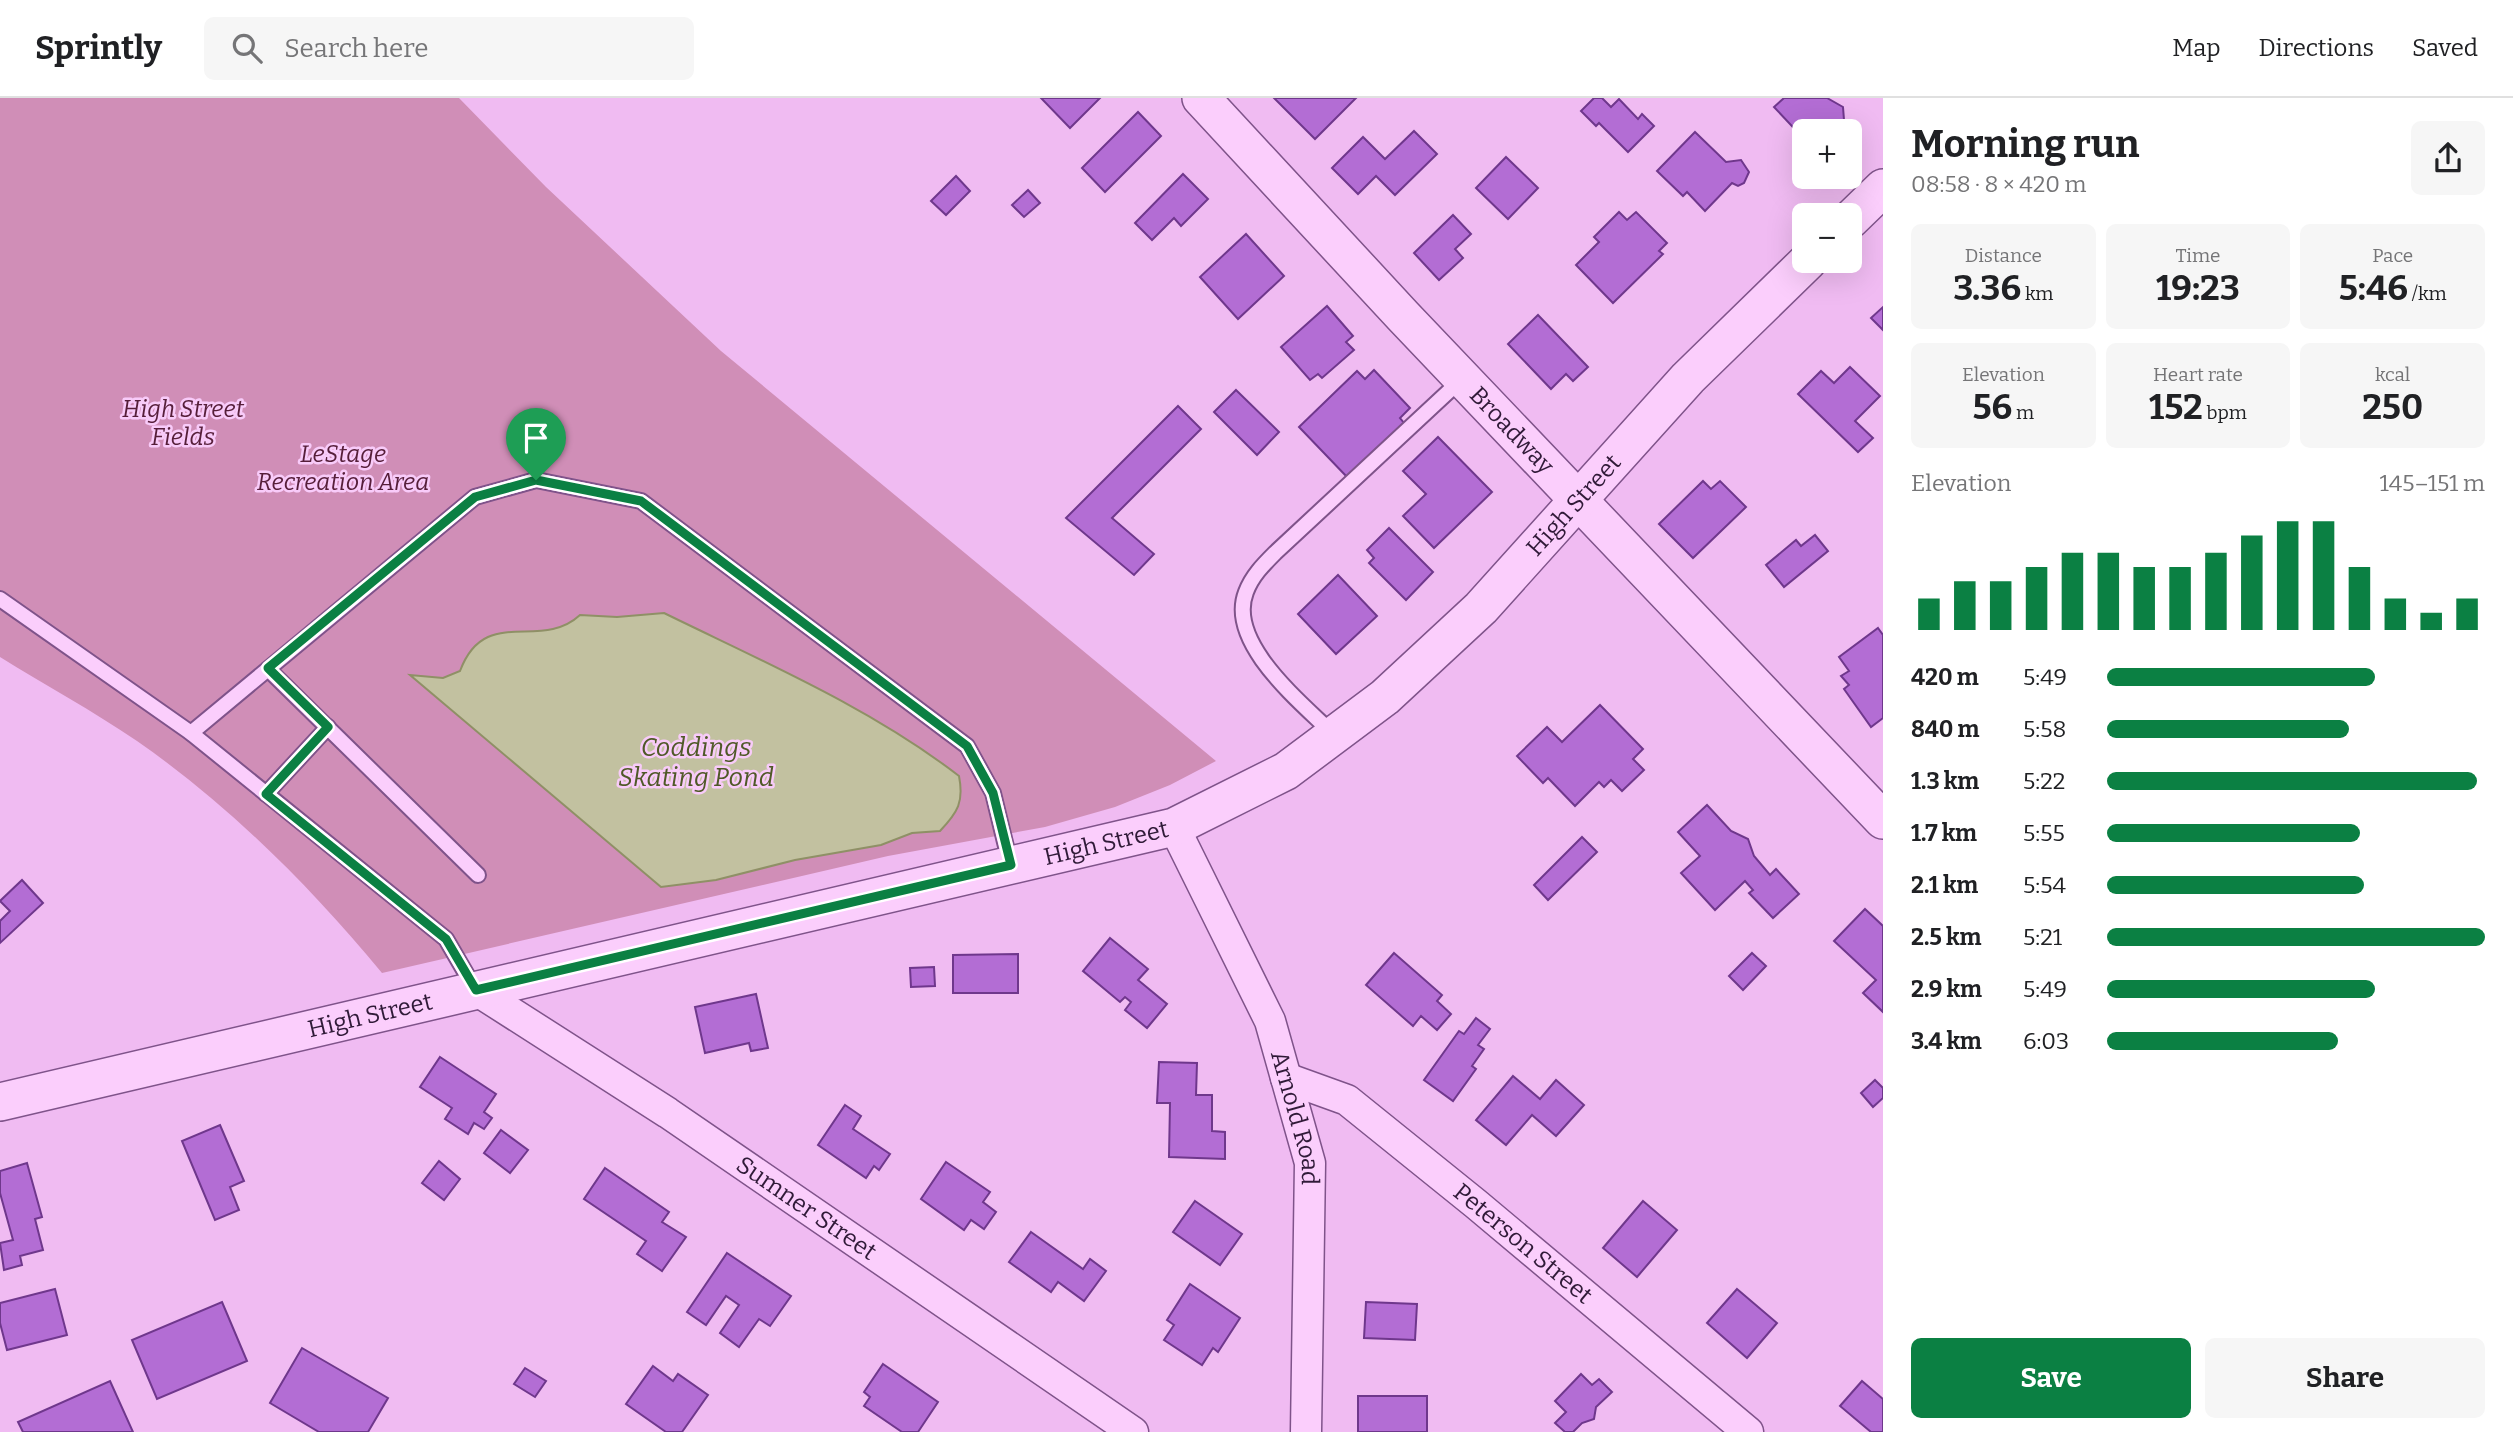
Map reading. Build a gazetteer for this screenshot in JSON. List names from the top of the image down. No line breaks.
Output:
{"streets":{"street":["Broadway","High Street","Arnold Road","Sumner Street","Peterson Street"]},"crossings":[["Broadway","High Street"],["High Street","Arnold Road"],["High Street","Sumner Street"],["Arnold Road","Peterson Street"]],"water":["Coddings Skating Pond"],"parks":["High Street Fields","LeStage Recreation Area"],"page":{"header":"Sprintly","search":"Search here","nav":["Map","Directions","Saved"],"heading":["Morning run","08:58 · 8 × 420 m"],"map_buttons":["+","−"],"stats":[["Distance","3.36 km"],["Time","19:23"],["Pace","5:46 /km"],["Elevation","56 m"],["Heart rate","152 bpm"],["kcal","250"]],"chart":["Elevation","145–151 m"],"list":[{"name":"420 m","note":"5:49"},{"name":"840 m","note":"5:58"},{"name":"1.3 km","note":"5:22"},{"name":"1.7 km","note":"5:55"},{"name":"2.1 km","note":"5:54"},{"name":"2.5 km","note":"5:21"},{"name":"2.9 km","note":"5:49"},{"name":"3.4 km","note":"6:03"}],"buttons":["Save","Share"]}}
